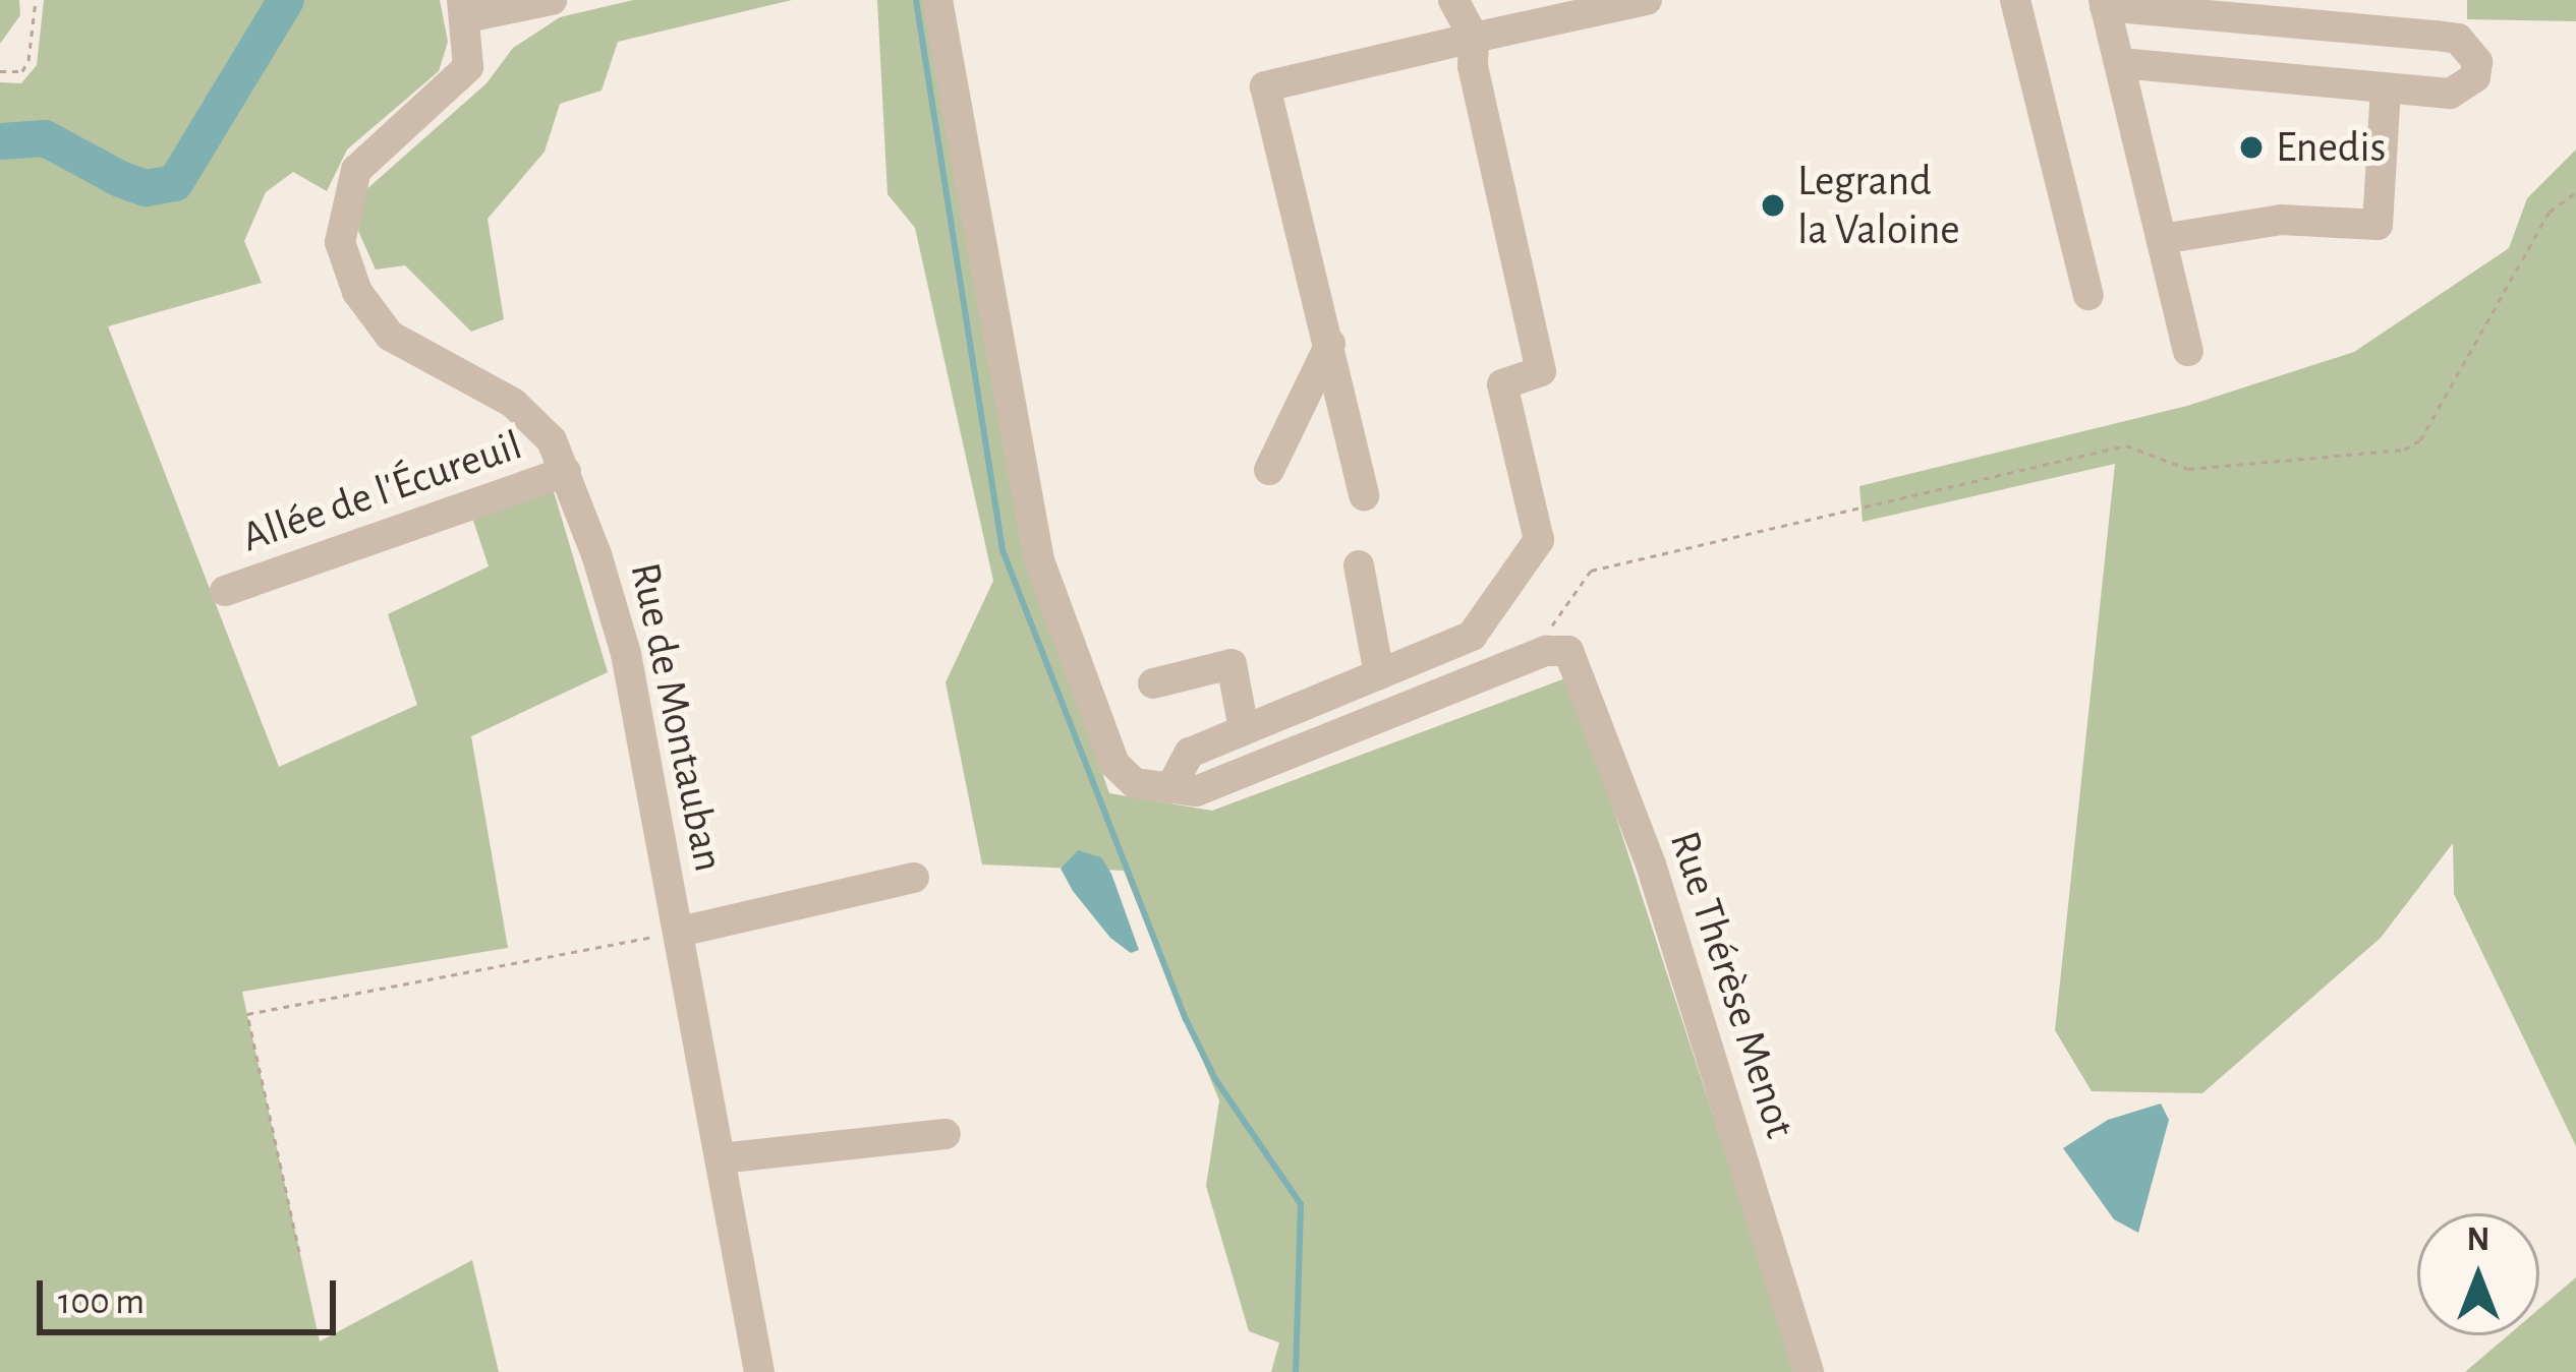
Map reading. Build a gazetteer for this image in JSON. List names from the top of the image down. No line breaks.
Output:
{"streets":{"street":["Allée de l'Écureuil","Rue de Montauban","Rue Thérèse Menot"]},"crossings":[["Allée de l'Écureuil","Rue de Montauban"]],"places":["Enedis","Legrand la Valoine"],"scale_bar":"100 m","north":"top"}
